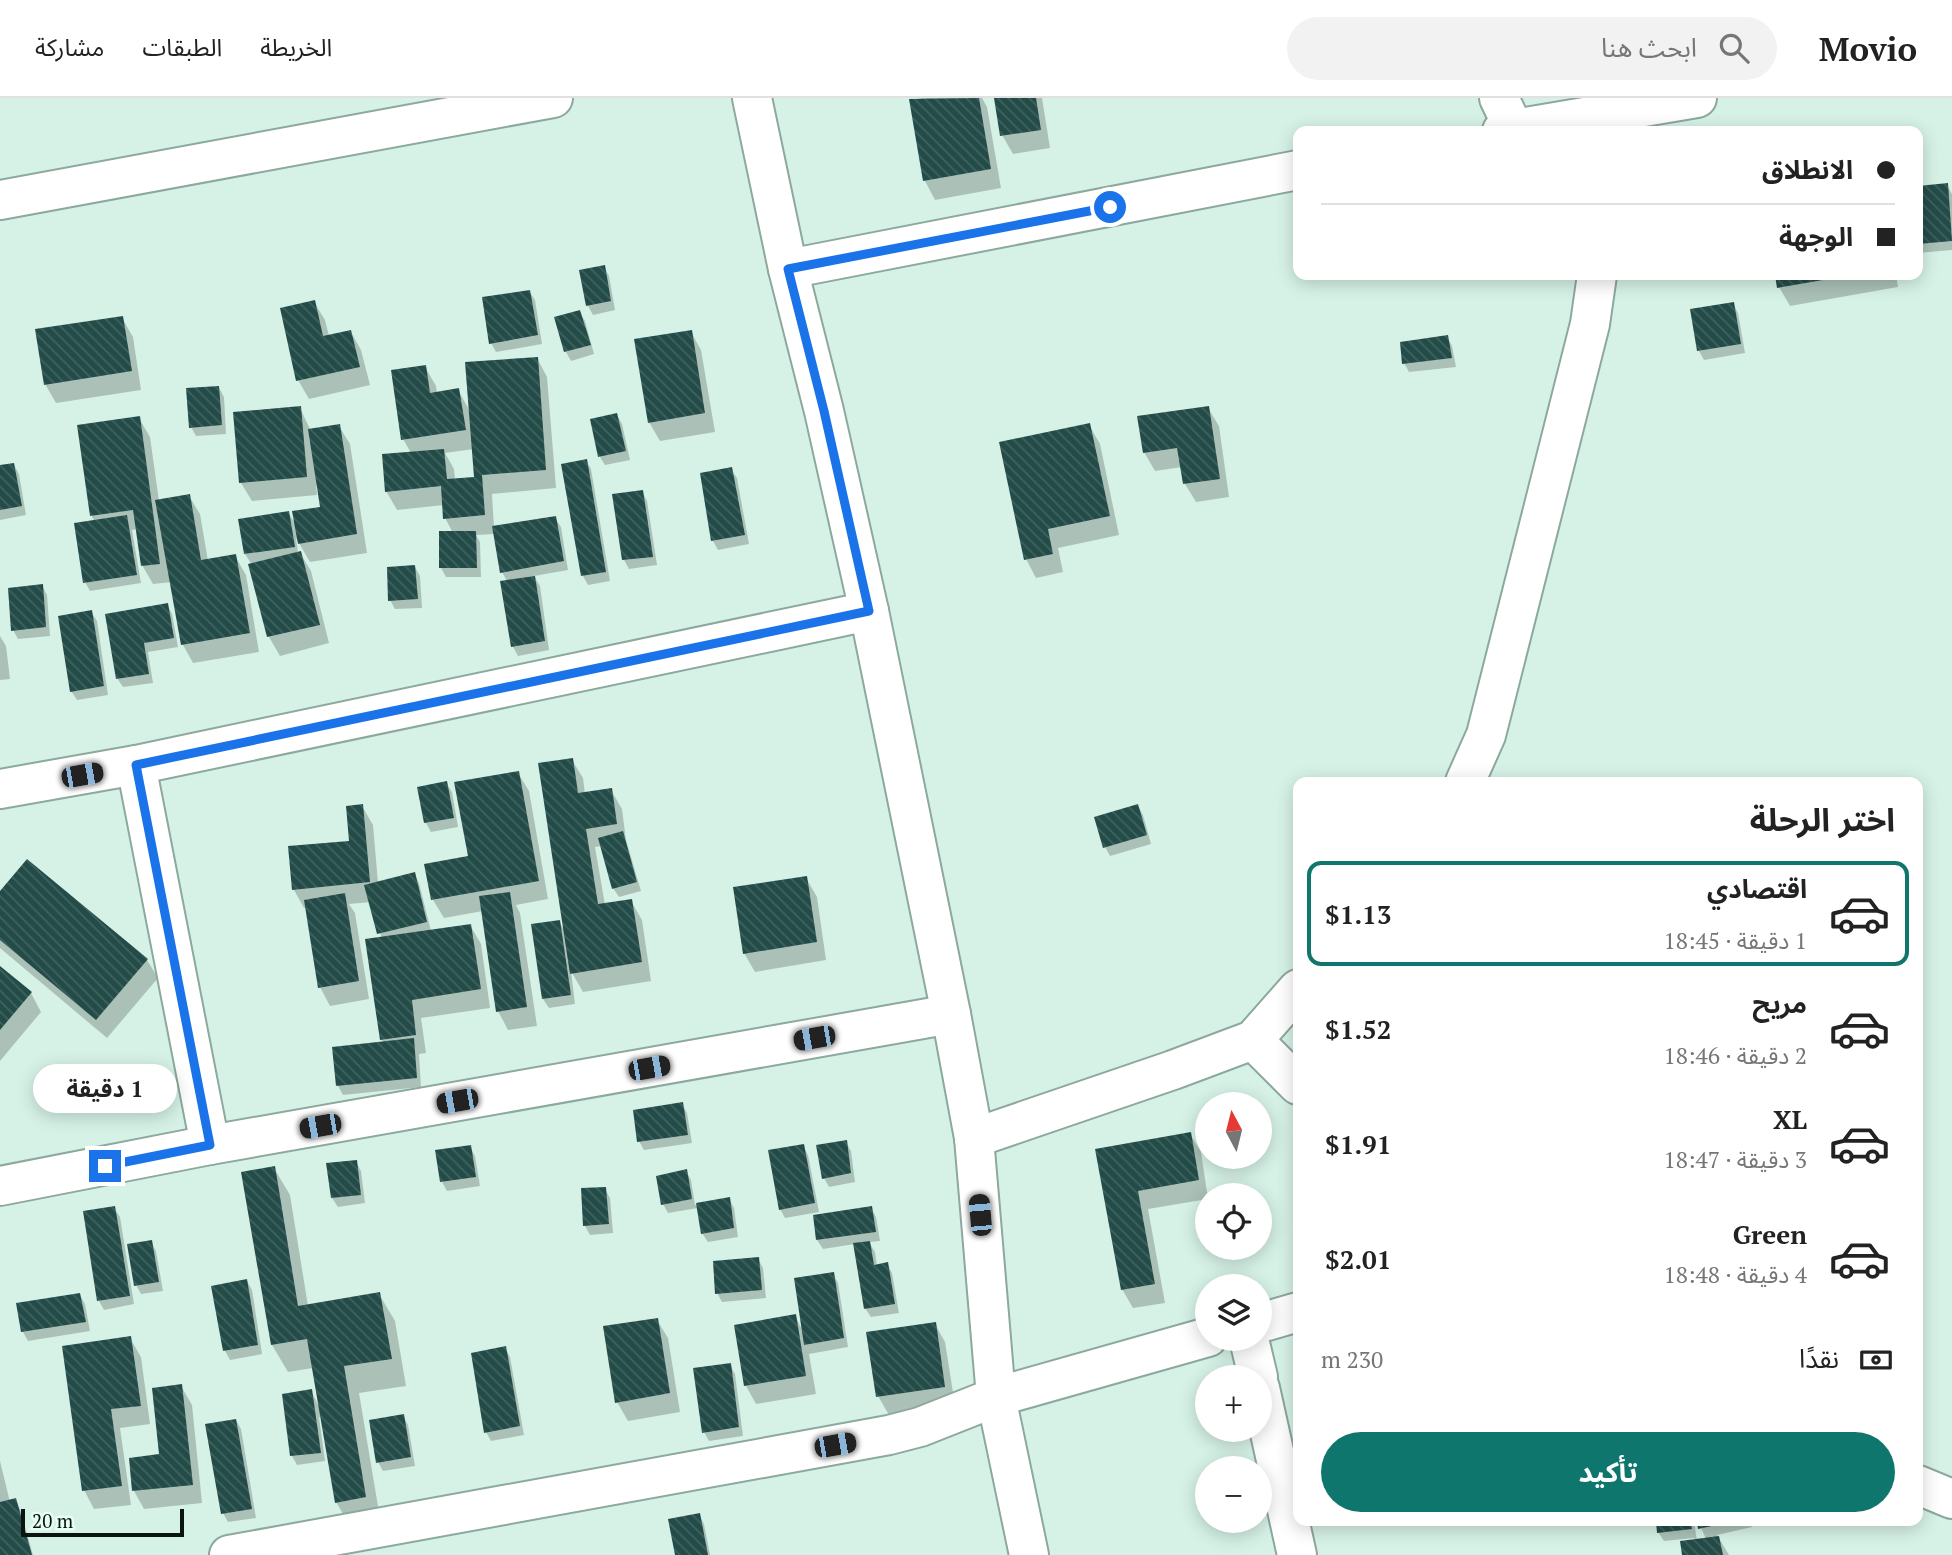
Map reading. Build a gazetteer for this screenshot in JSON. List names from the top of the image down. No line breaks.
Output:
{"scale_bar":"20 m","north":"top","page":{"header":"Movio","search":"ابحث هنا","nav":["الخريطة","الطبقات","مشاركة"],"banner":["الانطلاق","الوجهة"],"heading":"اختر الرحلة","list":[{"name":"اقتصادي","note":"1 دقيقة · 18:45","value":"$1.13"},{"name":"مريح","note":"2 دقيقة · 18:46","value":"$1.52"},{"name":"XL","note":"3 دقيقة · 18:47","value":"$1.91"},{"name":"Green","note":"4 دقيقة · 18:48","value":"$2.01"}],"bubble":"1 دقيقة","map_buttons":["+","−"],"pay":["نقدًا","230 m"],"buttons":"تأكيد","scale":"20 m"}}
